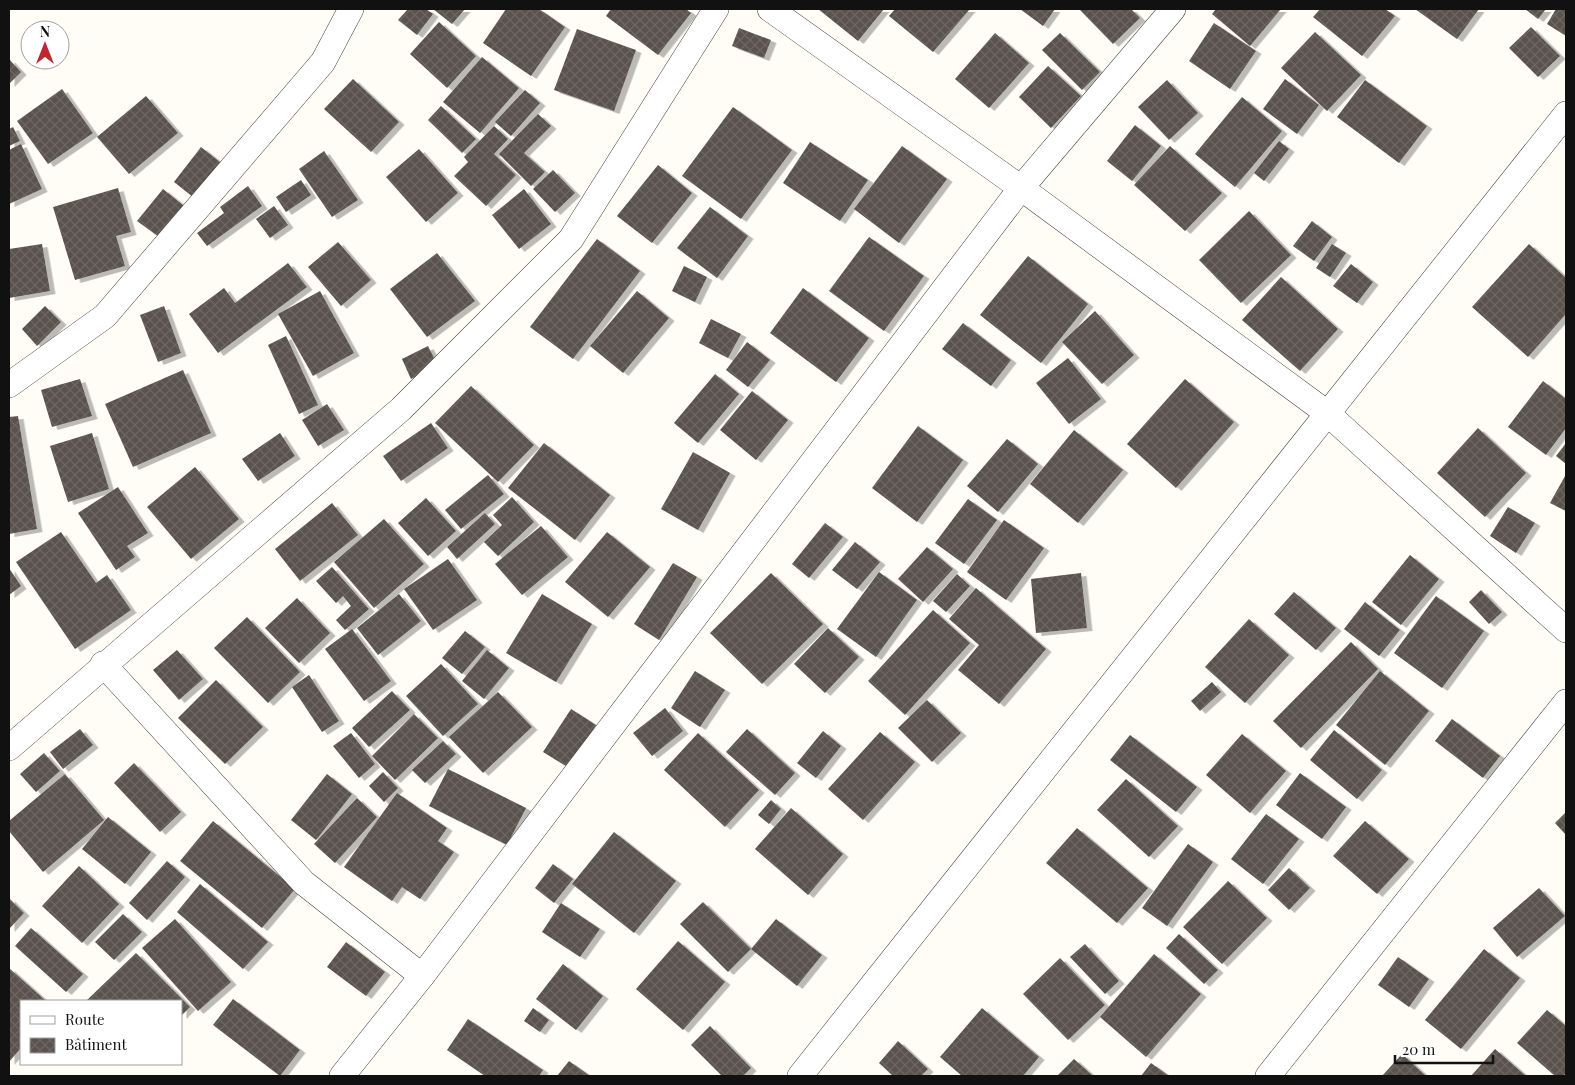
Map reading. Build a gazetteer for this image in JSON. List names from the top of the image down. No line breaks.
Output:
{"legend":["Route","Bâtiment"],"scale_bar":"20 m","north":"top"}
